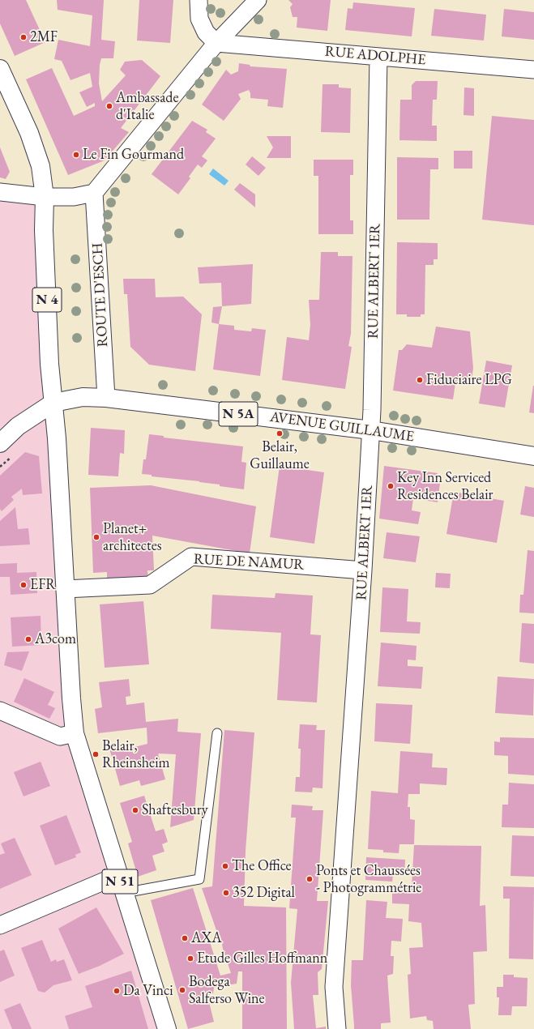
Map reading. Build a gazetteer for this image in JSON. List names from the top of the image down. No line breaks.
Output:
{"streets":{"main road":["N 4","N 5A","AVENUE GUILLAUME","N 51"],"street":["RUE ADOLPHE","RUE ALBERT 1ER","ROUTE D'ESCH","RUE DE NAMUR"]},"crossings":[["RUE ADOLPHE","RUE ALBERT 1ER"],["RUE ALBERT 1ER","AVENUE GUILLAUME"],["RUE ALBERT 1ER","RUE DE NAMUR"],["ROUTE D'ESCH","AVENUE GUILLAUME"],["N 4","AVENUE GUILLAUME"],["N 4","N 51"],["AVENUE GUILLAUME","N 51"],["RUE DE NAMUR","N 51"]],"places":["2MF","Ambassade d'Italie","Le Fin Gourmand","Fiduciaire LPG","Belair, Guillaume","Key Inn Serviced Residences Belair","Planet+ architectes","EFR","A3com","Belair, Rheinsheim","Shaftesbury","The Office","Ponts et Chaussées - Photogrammétrie","352 Digital","AXA","Etude Gilles Hoffmann","Bodega Salferso Wine","Da Vinci"]}
